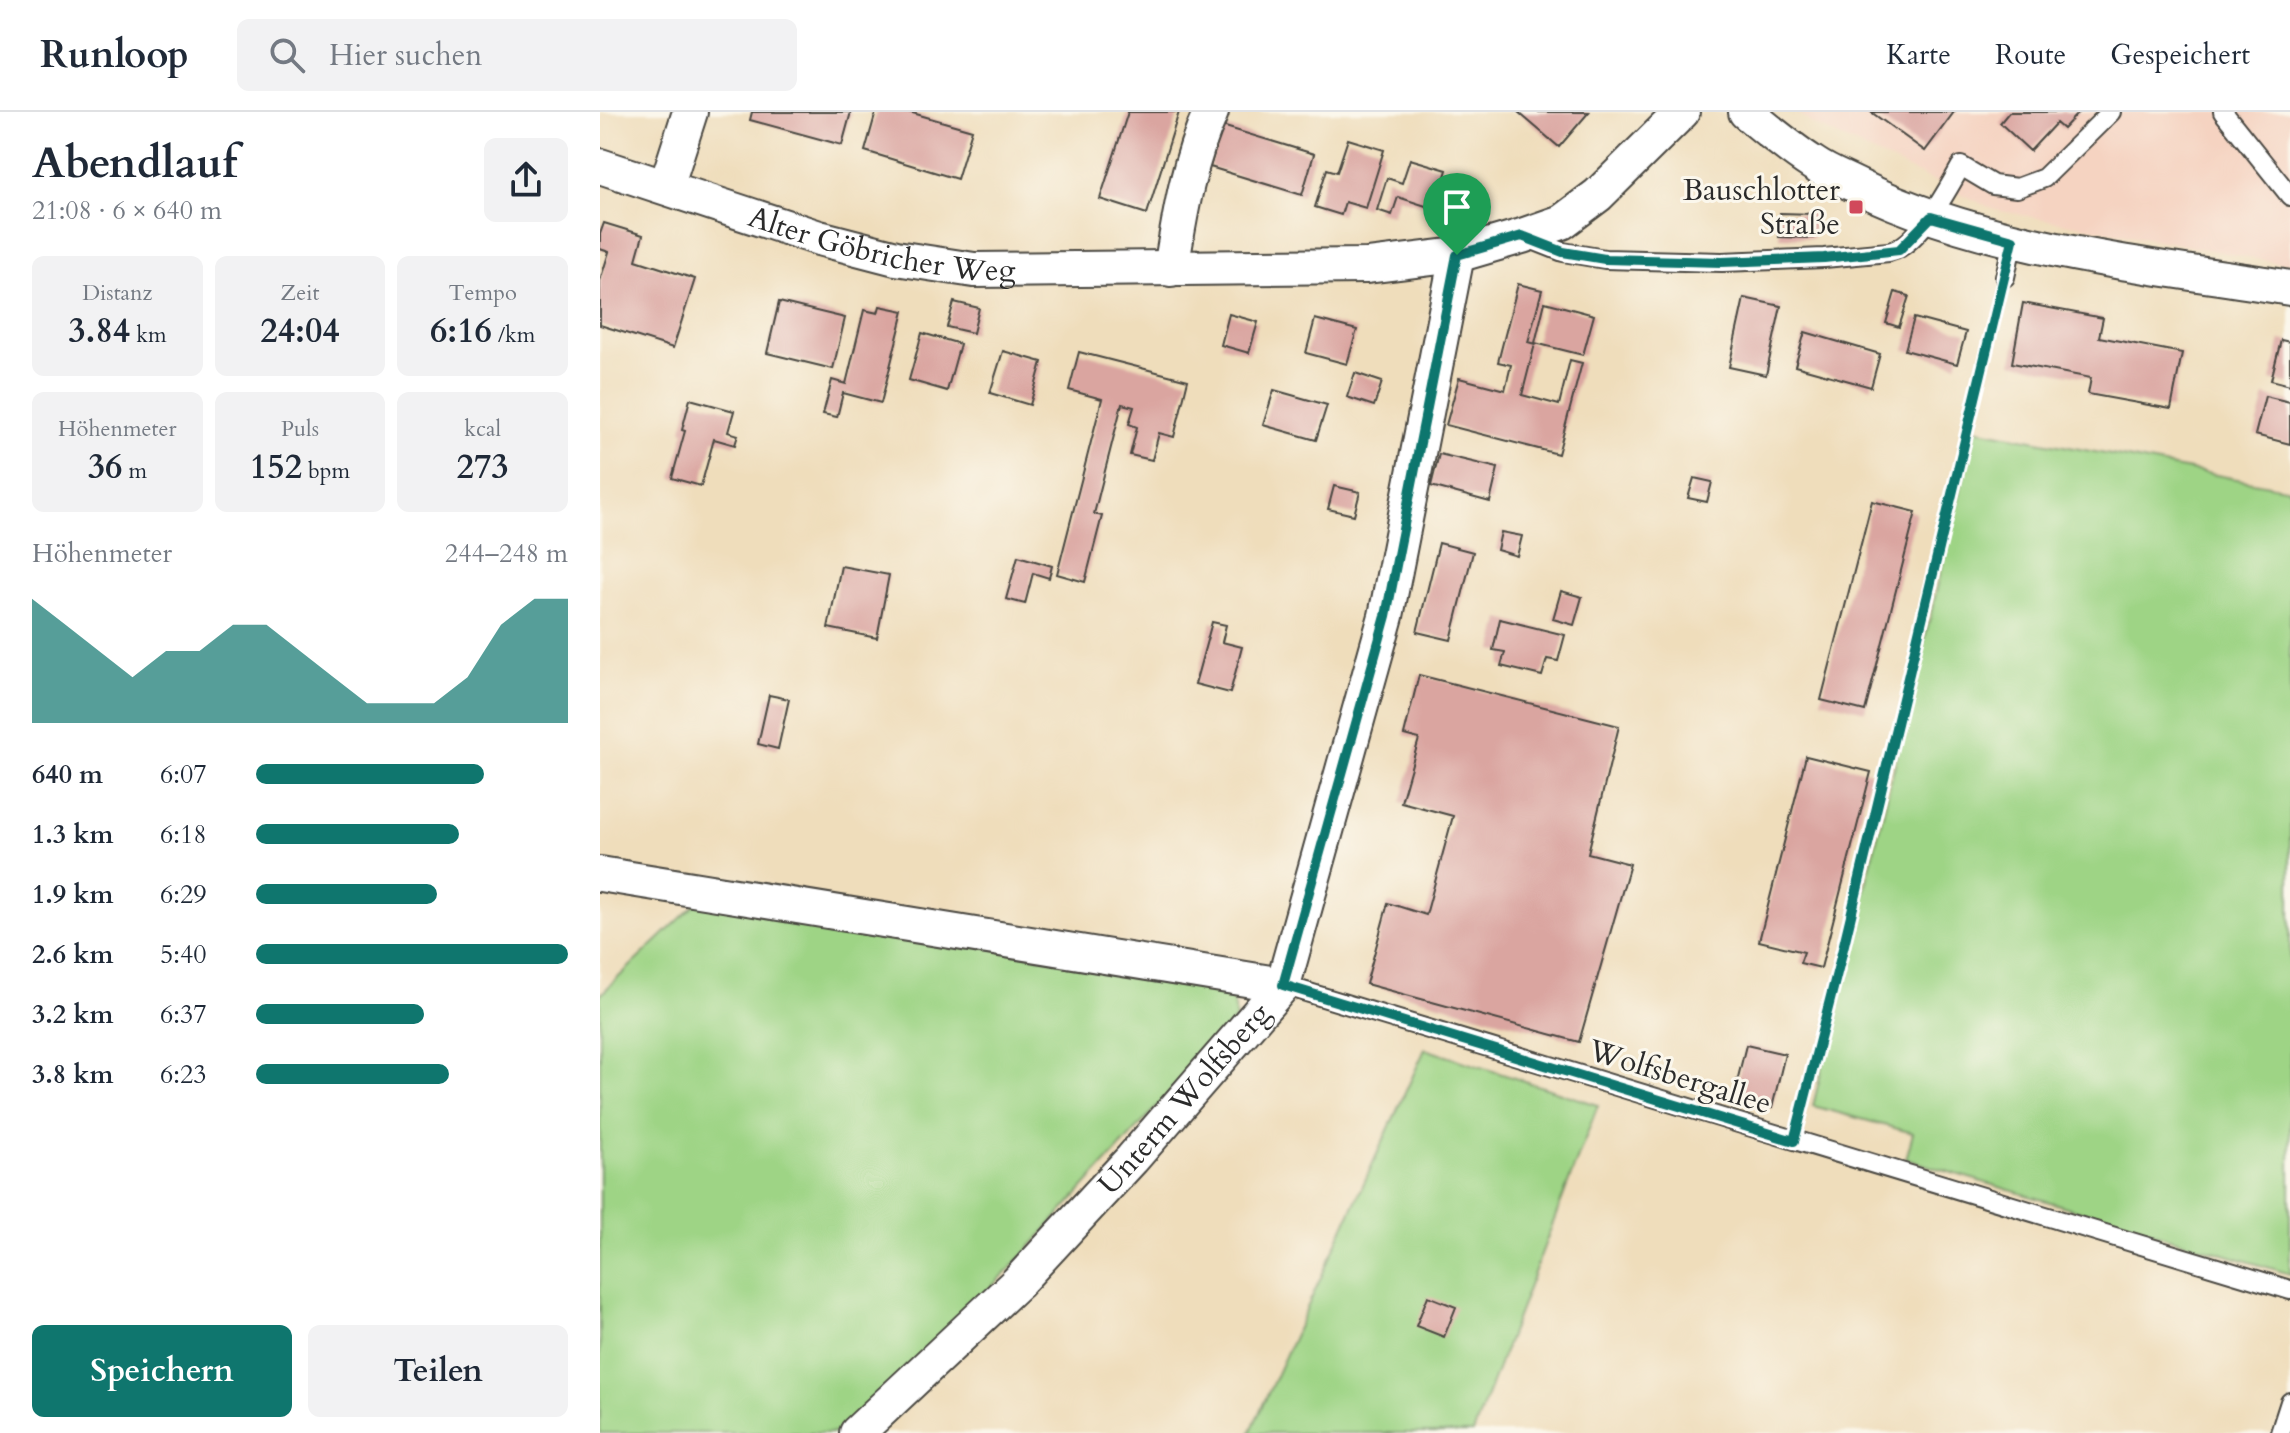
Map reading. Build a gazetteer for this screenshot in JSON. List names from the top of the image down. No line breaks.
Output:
{"streets":{"street":["Alter Göbricher Weg","Unterm Wolfsberg"],"lane":["Wolfsbergallee"]},"crossings":[["Alter Göbricher Weg","Unterm Wolfsberg"],["Wolfsbergallee","Unterm Wolfsberg"]],"places":{"transit":["Bauschlotter Straße"]},"page":{"header":"Runloop","search":"Hier suchen","nav":["Karte","Route","Gespeichert"],"heading":["Abendlauf","21:08 · 6 × 640 m"],"stats":[["Distanz","3.84 km"],["Zeit","24:04"],["Tempo","6:16 /km"],["Höhenmeter","36 m"],["Puls","152 bpm"],["kcal","273"]],"chart":["Höhenmeter","244–248 m"],"list":[{"name":"640 m","note":"6:07"},{"name":"1.3 km","note":"6:18"},{"name":"1.9 km","note":"6:29"},{"name":"2.6 km","note":"5:40"},{"name":"3.2 km","note":"6:37"},{"name":"3.8 km","note":"6:23"}],"buttons":["Speichern","Teilen"]}}
